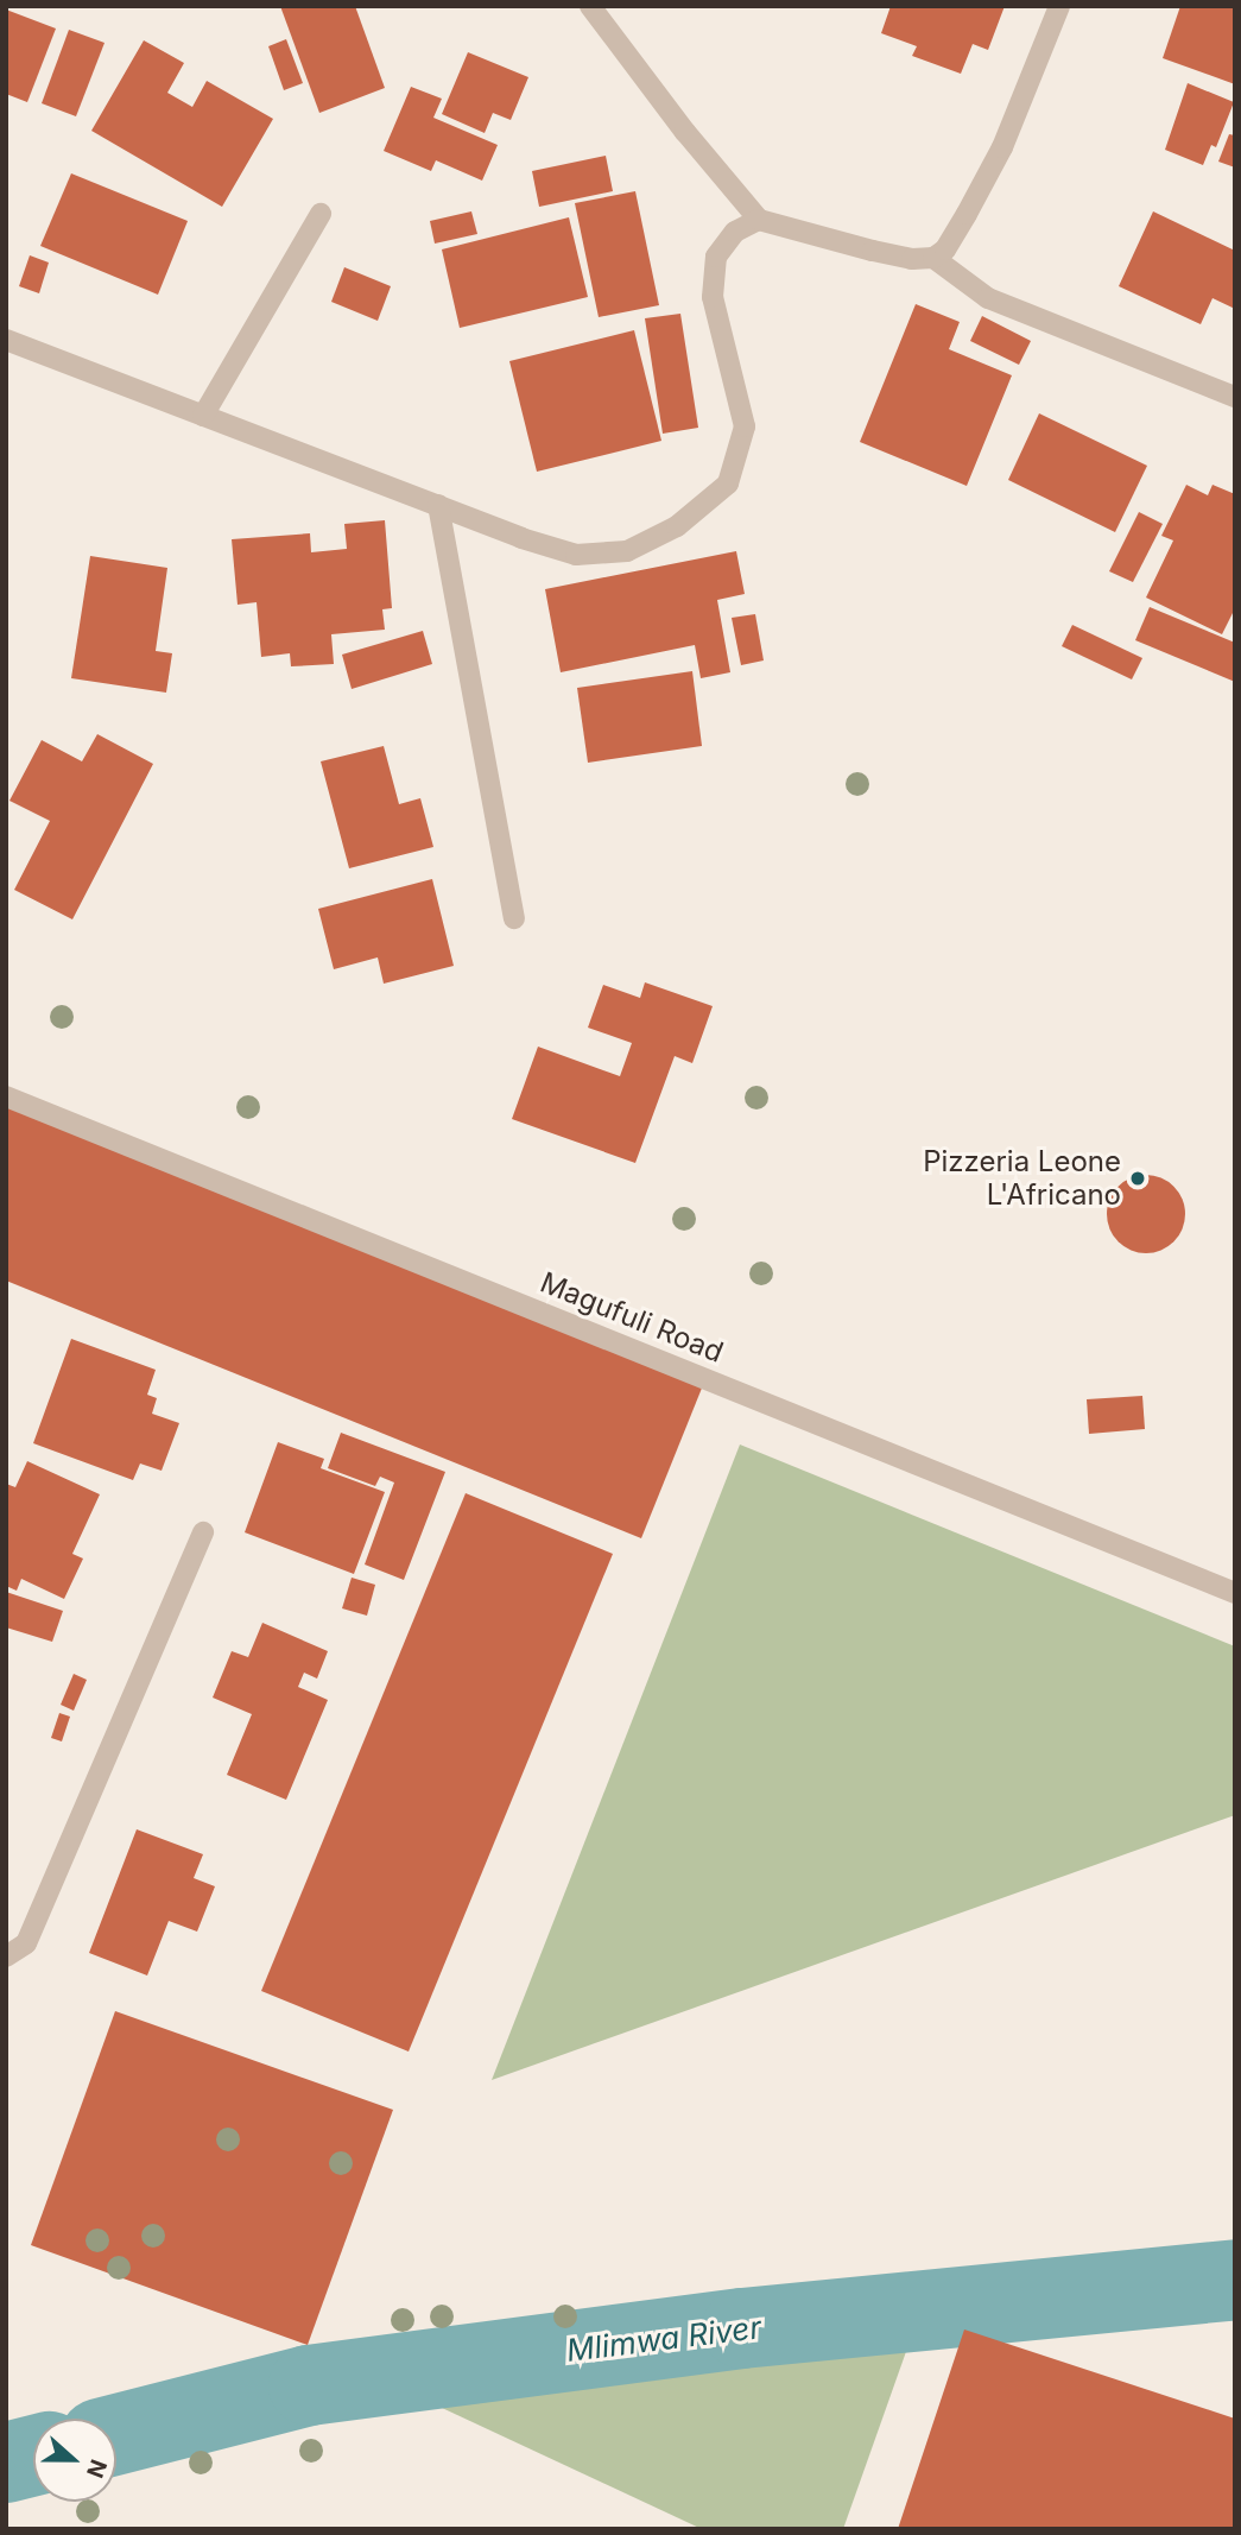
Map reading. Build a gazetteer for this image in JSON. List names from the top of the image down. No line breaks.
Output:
{"streets":{"street":["Magufuli Road"]},"water":["Mlimwa River"],"places":["Pizzeria Leone L'Africano"],"north":"right"}
